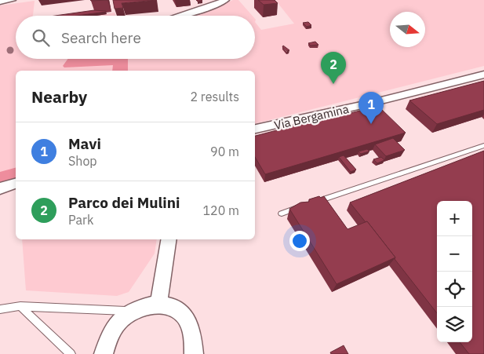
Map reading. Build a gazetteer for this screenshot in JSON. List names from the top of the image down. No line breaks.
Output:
{"streets":{"street":["Via Bergamina"]},"north":"right","page":{"search":"Search here","pins":["2","1"],"heading":["Nearby","2 results"],"list":[{"mark":"1","name":"Mavi","note":"Shop","value":"90 m"},{"mark":"2","name":"Parco dei Mulini","note":"Park","value":"120 m"}],"map_buttons":["+","−"]}}
